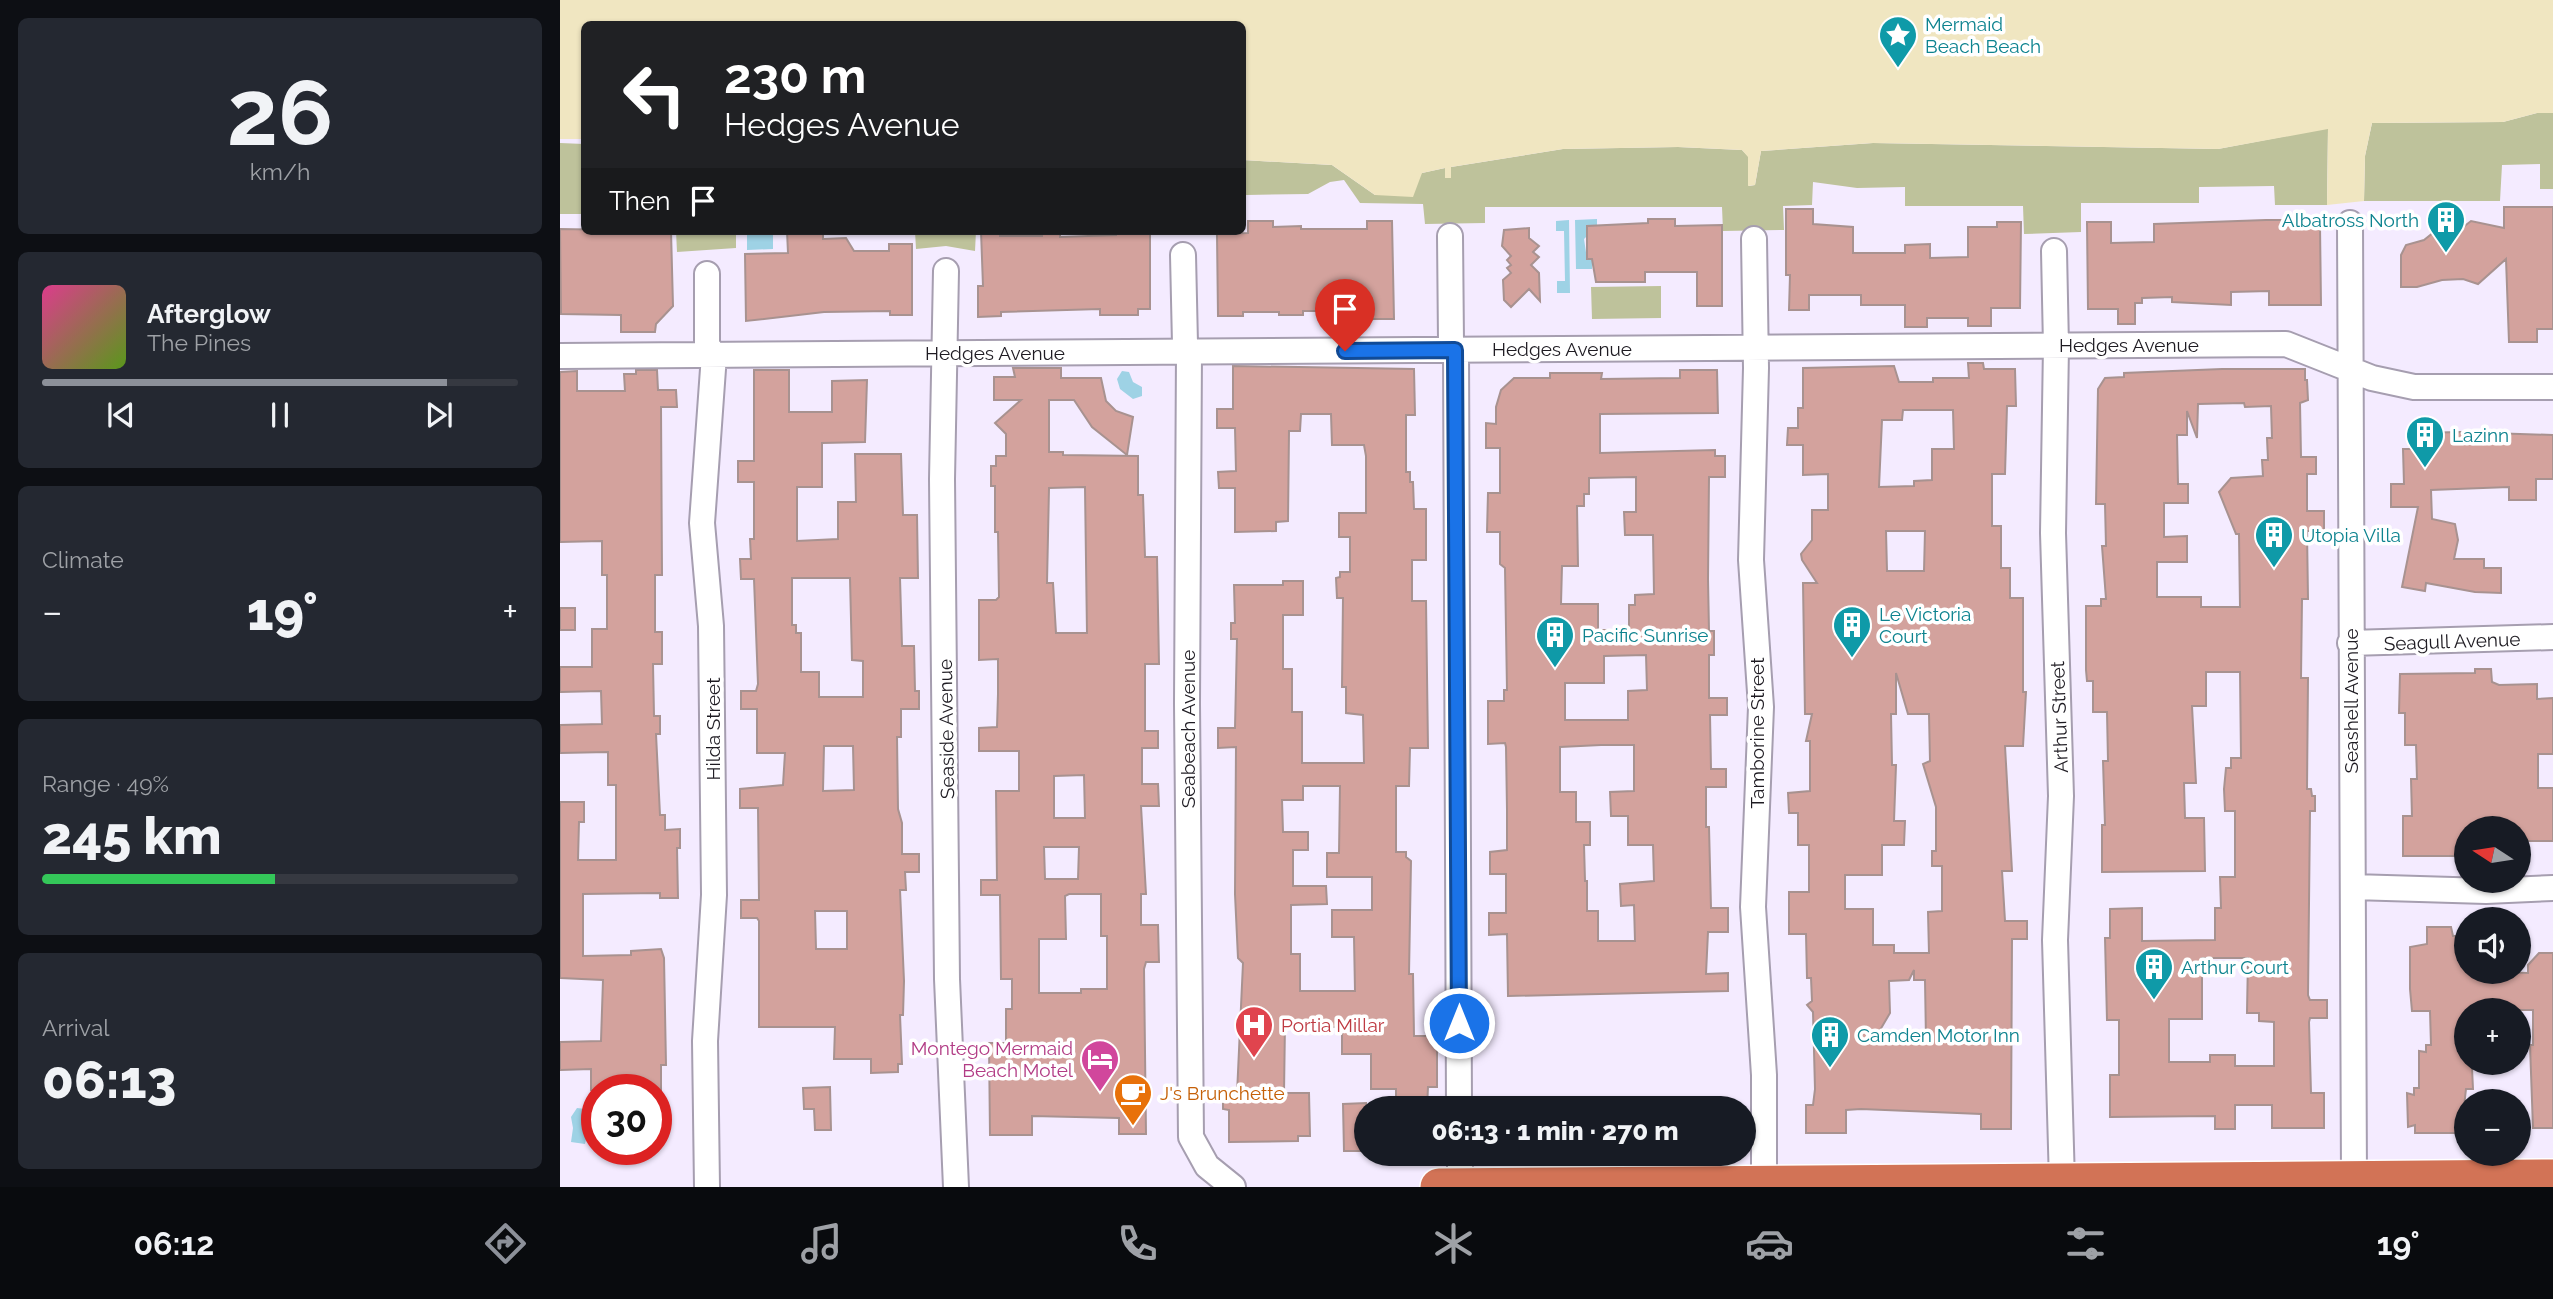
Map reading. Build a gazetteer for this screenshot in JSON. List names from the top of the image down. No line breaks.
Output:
{"streets":{"street":["Hedges Avenue","Seagull Avenue","Seashell Avenue","Arthur Street","Hilda Street","Seaside Avenue","Seabeach Avenue","Tamborine Street"]},"crossings":[["Hedges Avenue","Seashell Avenue"],["Hedges Avenue","Arthur Street"],["Hedges Avenue","Hilda Street"],["Hedges Avenue","Seaside Avenue"],["Hedges Avenue","Seabeach Avenue"],["Hedges Avenue","Tamborine Street"],["Seagull Avenue","Seashell Avenue"]],"places":{"place":["Mermaid Beach Beach"],"building":["Albatross North","Lazinn","Utopia Villa","Le Victoria Court","Pacific Sunrise","Arthur Court","Camden Motor Inn"],"hospital":["Portia Millar"],"hotel":["Montego Mermaid Beach Motel"],"cafe":["J's Brunchette"]},"north":"left","page":{"tile":[["26","km/h"],"Climate",["Range · 49%","245 km"],["Arrival","06:13"]],"turn":["230 m","Hedges Avenue"],"then":"Then","song":["Afterglow","The Pines"],"heat":["−","19°","+"],"map_buttons":["+","−"],"limit":"30","trip":"06:13 · 1 min · 270 m","tabs":["06:12","19°"]}}
